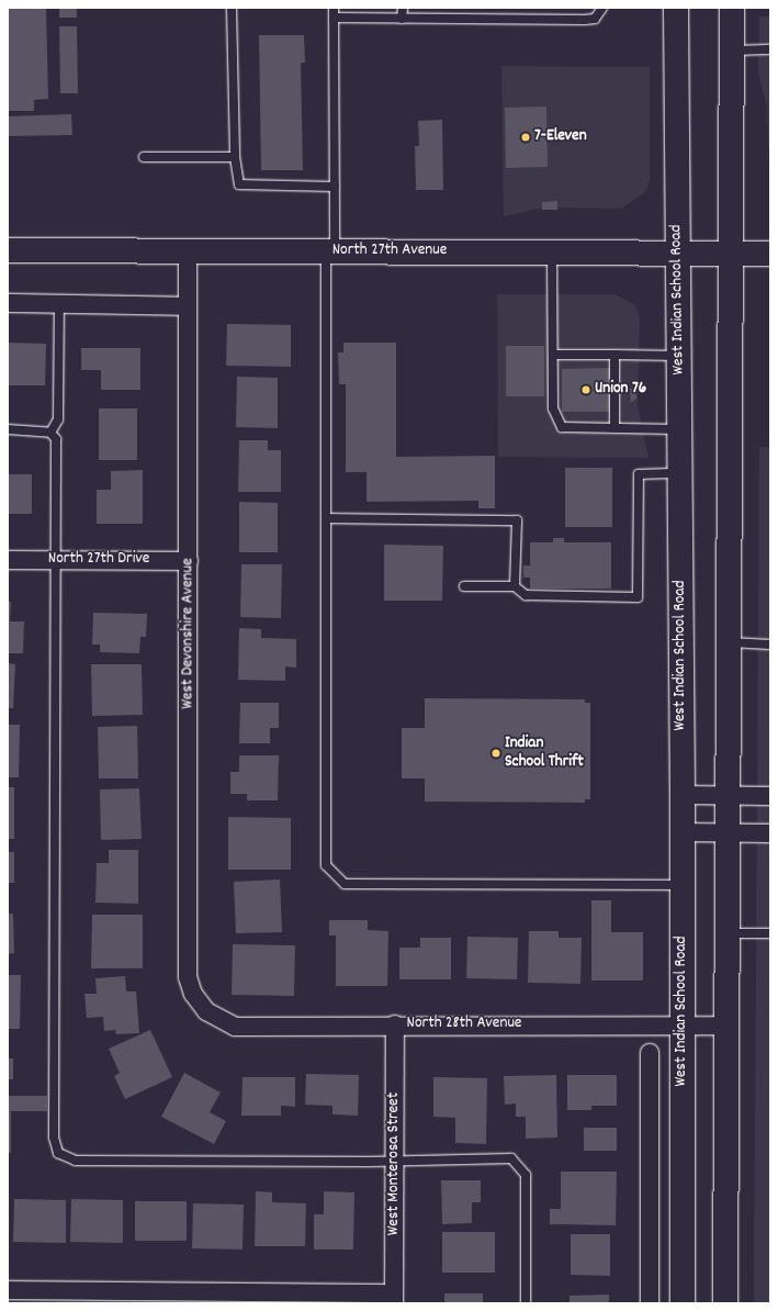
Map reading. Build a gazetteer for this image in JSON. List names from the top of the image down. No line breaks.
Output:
{"streets":{"main road":["North 27th Avenue","West Indian School Road"],"street":["North 27th Drive","West Devonshire Avenue","North 28th Avenue","West Monterosa Street"]},"crossings":[["North 27th Avenue","West Indian School Road"],["North 27th Avenue","West Devonshire Avenue"],["West Indian School Road","North 28th Avenue"],["North 27th Drive","West Devonshire Avenue"],["West Devonshire Avenue","North 28th Avenue"],["North 28th Avenue","West Monterosa Street"]],"places":["7-Eleven","Union 76","Indian School Thrift"]}
